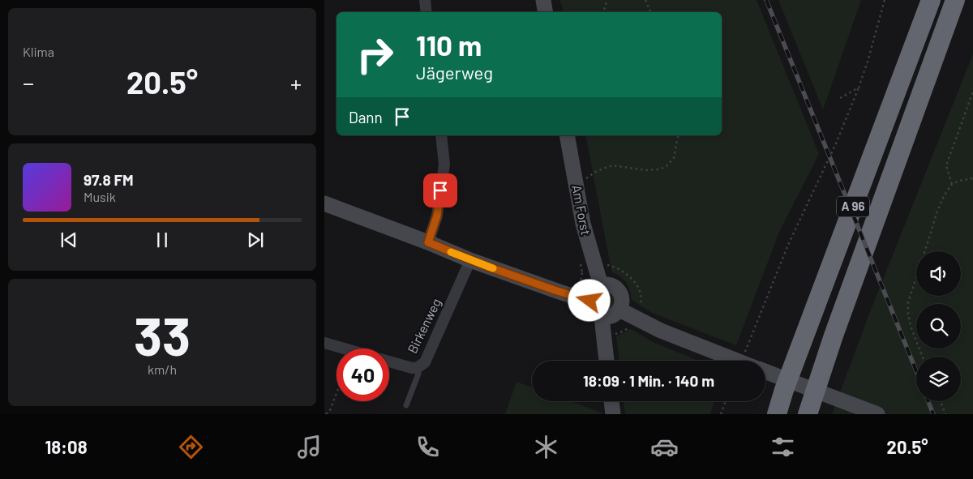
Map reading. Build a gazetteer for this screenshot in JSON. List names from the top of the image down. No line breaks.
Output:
{"streets":{"highway":["A 96"],"street":["Am Forst","Birkenweg"]},"page":{"tile":["Klima",["33","km/h"]],"turn":["110 m","Jägerweg"],"heat":["−","20.5°","+"],"then":"Dann","song":["97.8 FM","Musik"],"limit":"40","trip":"18:09 · 1 Min. · 140 m","tabs":["18:08","20.5°"]}}
